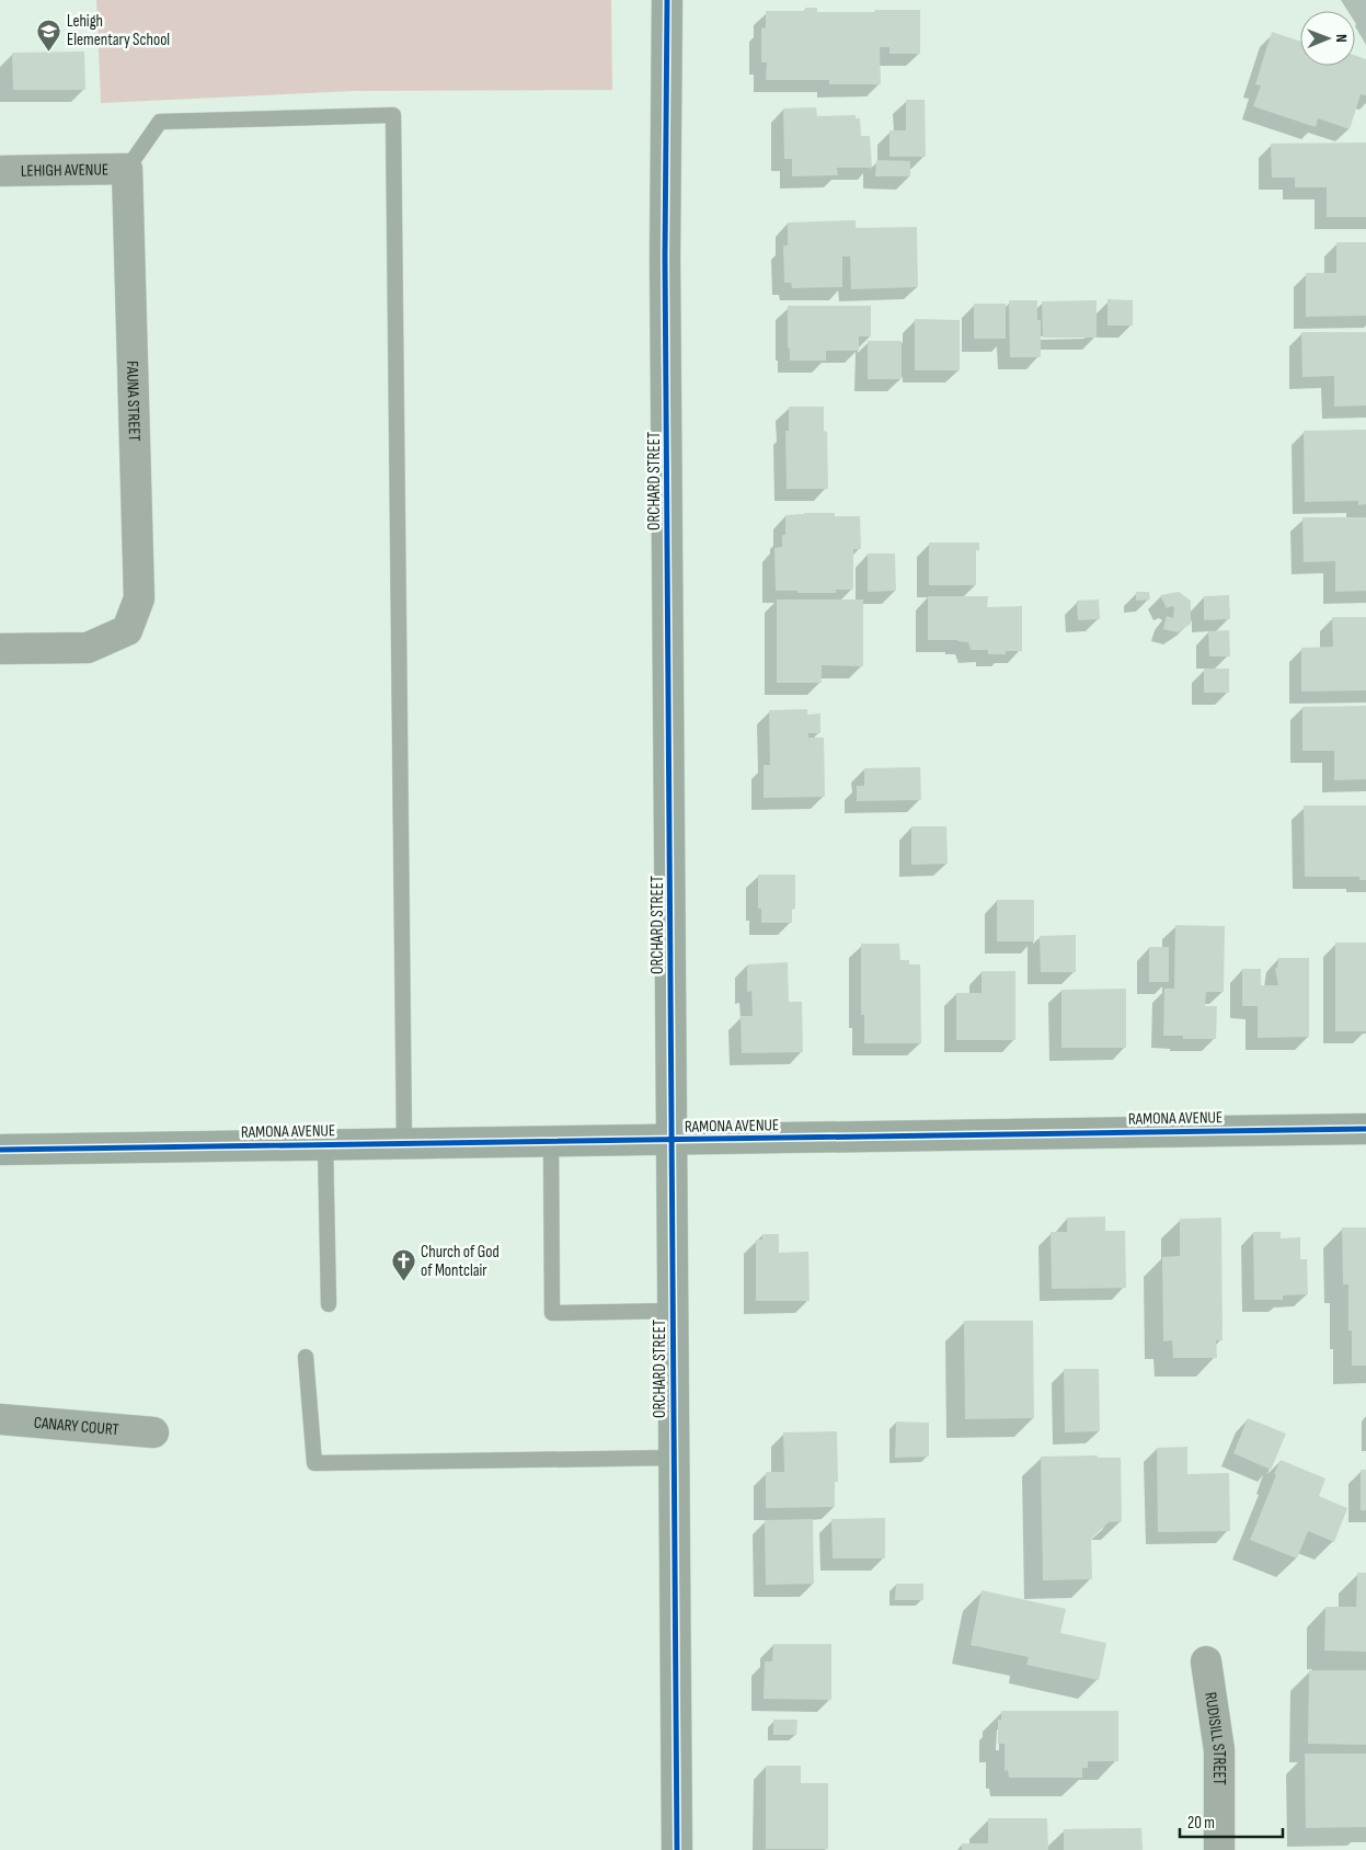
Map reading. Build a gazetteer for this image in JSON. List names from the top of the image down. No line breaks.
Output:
{"streets":{"street":["LEHIGH AVENUE","FAUNA STREET","ORCHARD STREET","RAMONA AVENUE","CANARY COURT","RUDISILL STREET"]},"crossings":[["LEHIGH AVENUE","FAUNA STREET"],["ORCHARD STREET","RAMONA AVENUE"]],"places":{"school or university":["Lehigh Elementary School"],"church":["Church of God of Montclair"]},"scale_bar":"20 m","north":"right"}
